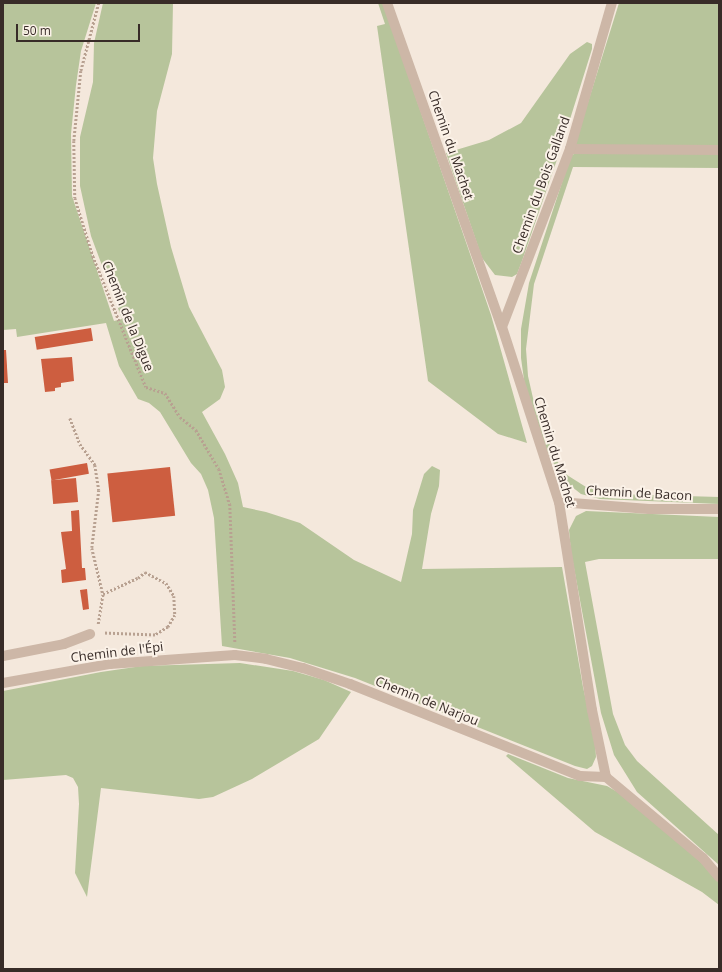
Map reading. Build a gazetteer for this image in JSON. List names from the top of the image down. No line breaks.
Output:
{"streets":{"street":["Chemin du Machet","Chemin du Bois Galland","Chemin de Bacon","Chemin de l'Épi","Chemin de Narjou"],"path":["Chemin de la Digue"]},"crossings":[["Chemin du Machet","Chemin du Bois Galland"],["Chemin du Machet","Chemin de Bacon"],["Chemin du Machet","Chemin de Narjou"],["Chemin de la Digue","Chemin de l'Épi"],["Chemin de la Digue","Chemin de Narjou"],["Chemin de l'Épi","Chemin de Narjou"]],"scale_bar":"50 m"}
